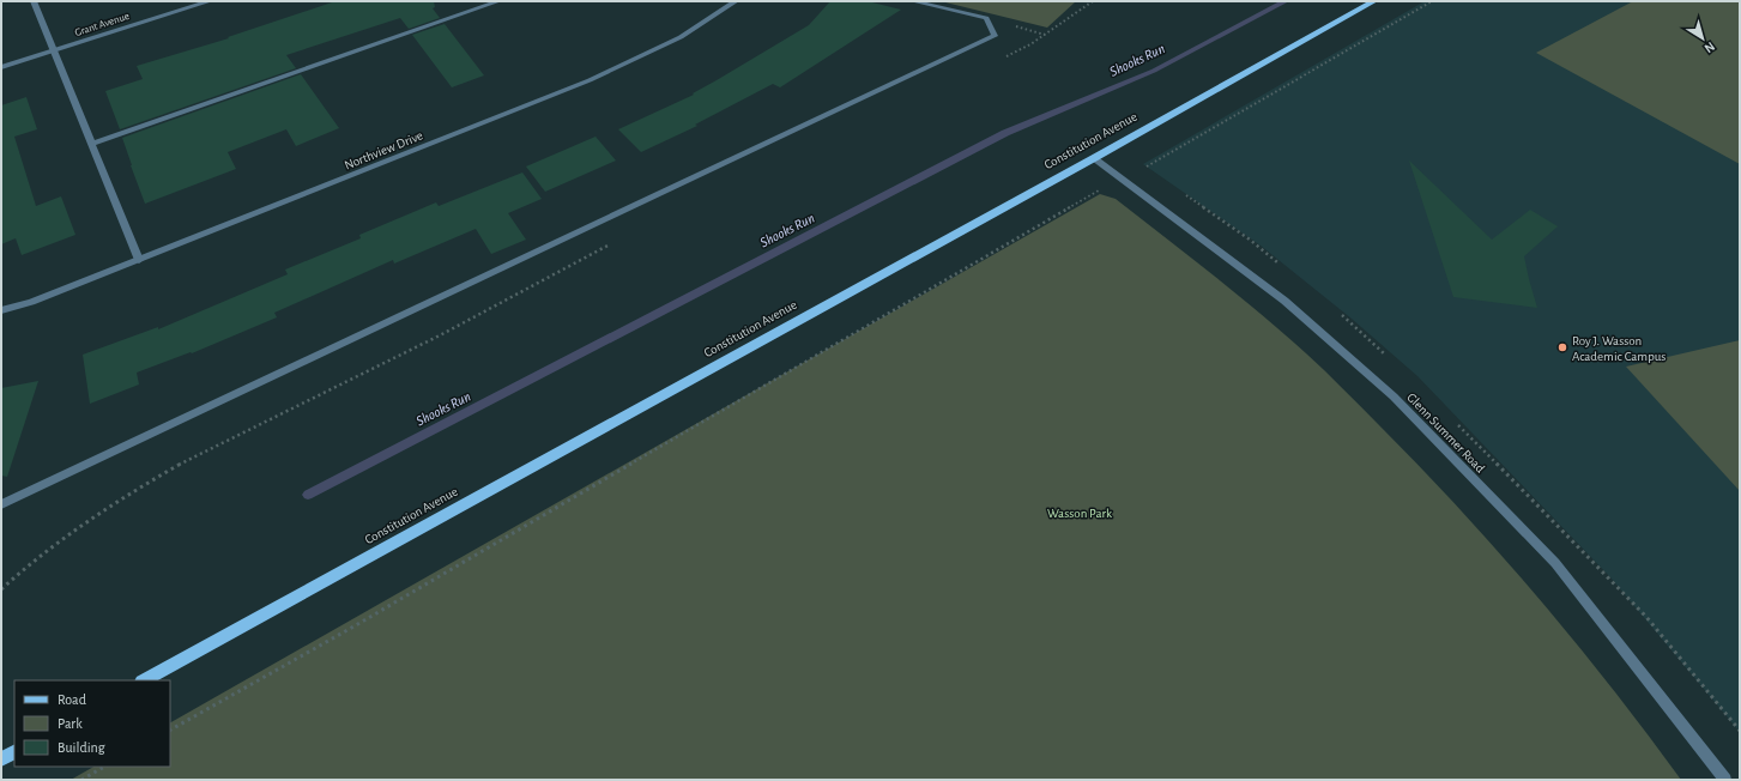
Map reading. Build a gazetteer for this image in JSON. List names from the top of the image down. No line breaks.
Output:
{"streets":{"main road":["Constitution Avenue"],"street":["Grant Avenue","Northview Drive","Glenn Summer Road"]},"crossings":[["Constitution Avenue","Glenn Summer Road"]],"water":["Shooks Run"],"parks":["Wasson Park"],"places":["Roy J. Wasson Academic Campus"],"legend":["Road","Park","Building"],"north":"bottom right"}
